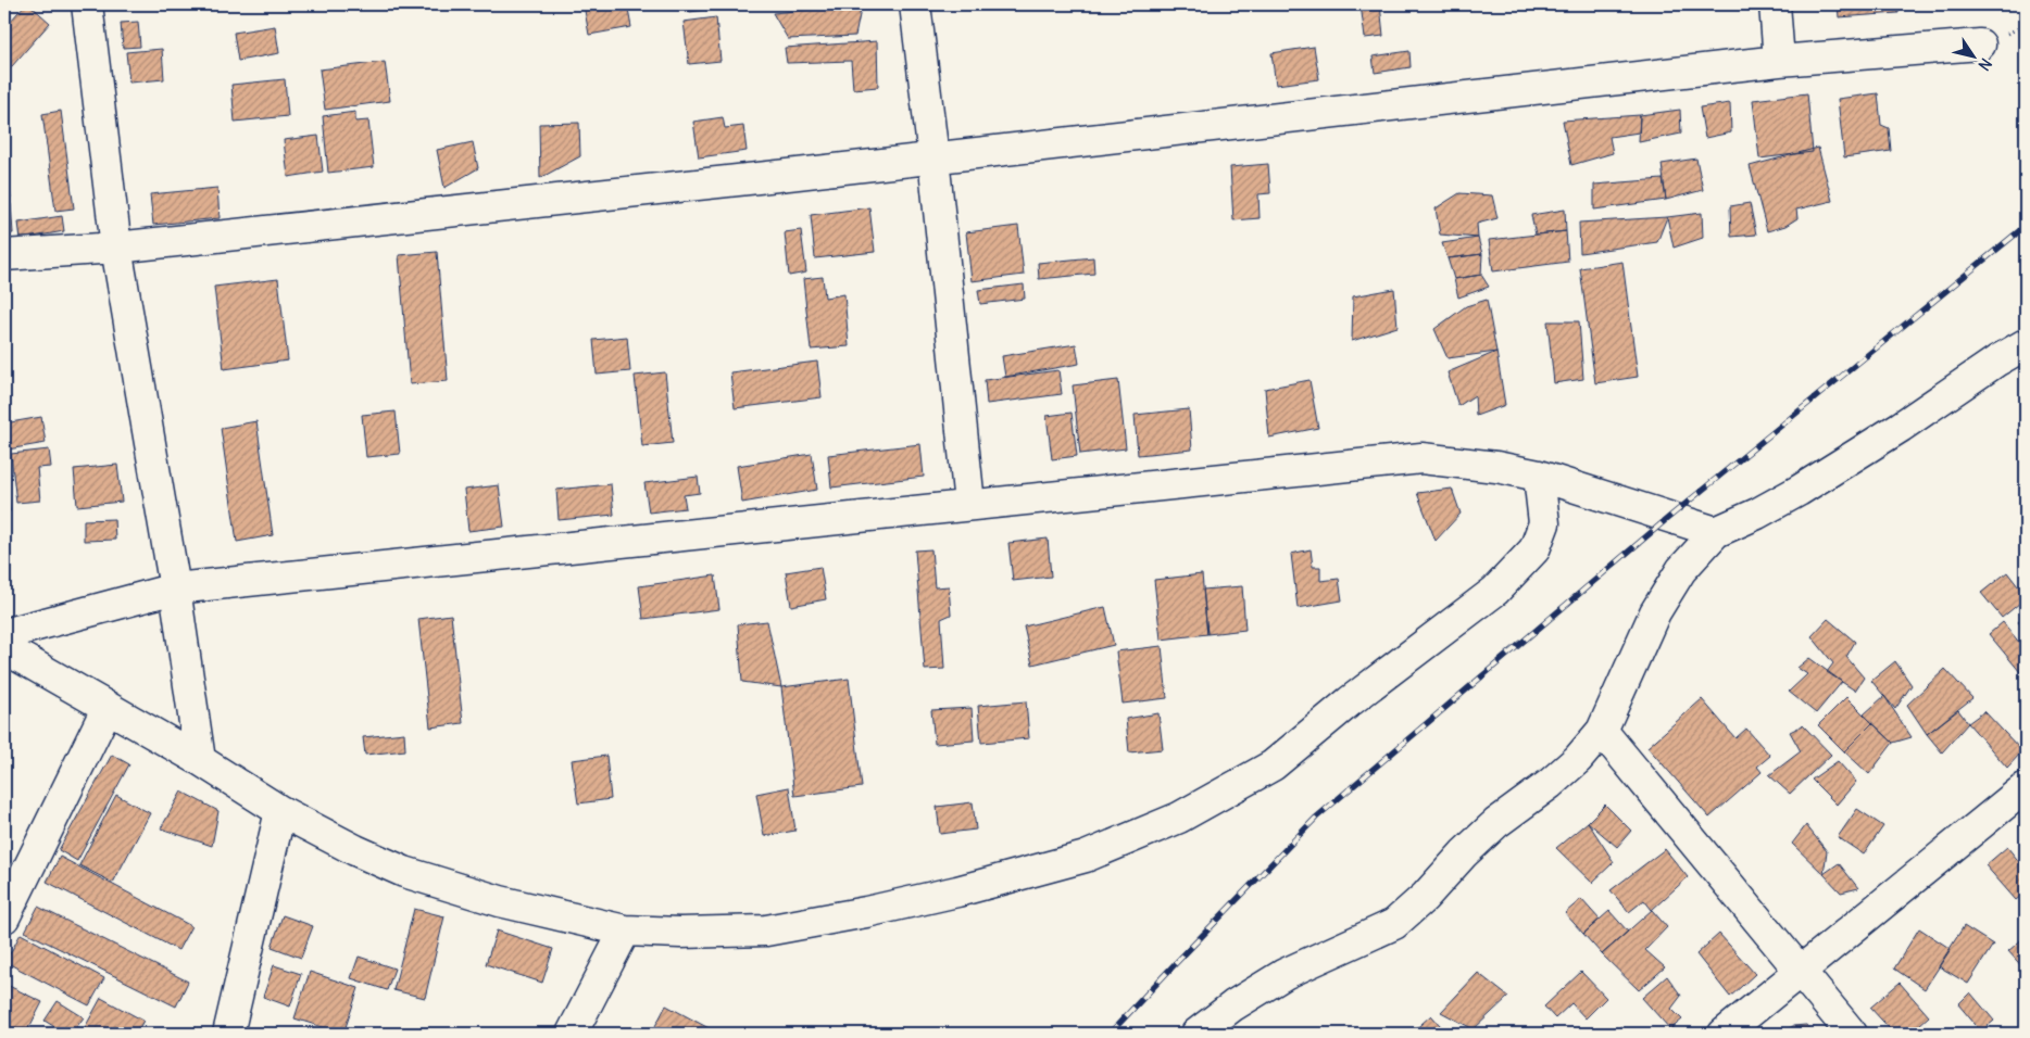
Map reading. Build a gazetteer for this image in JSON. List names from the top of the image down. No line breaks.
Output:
{"north":"bottom right"}
